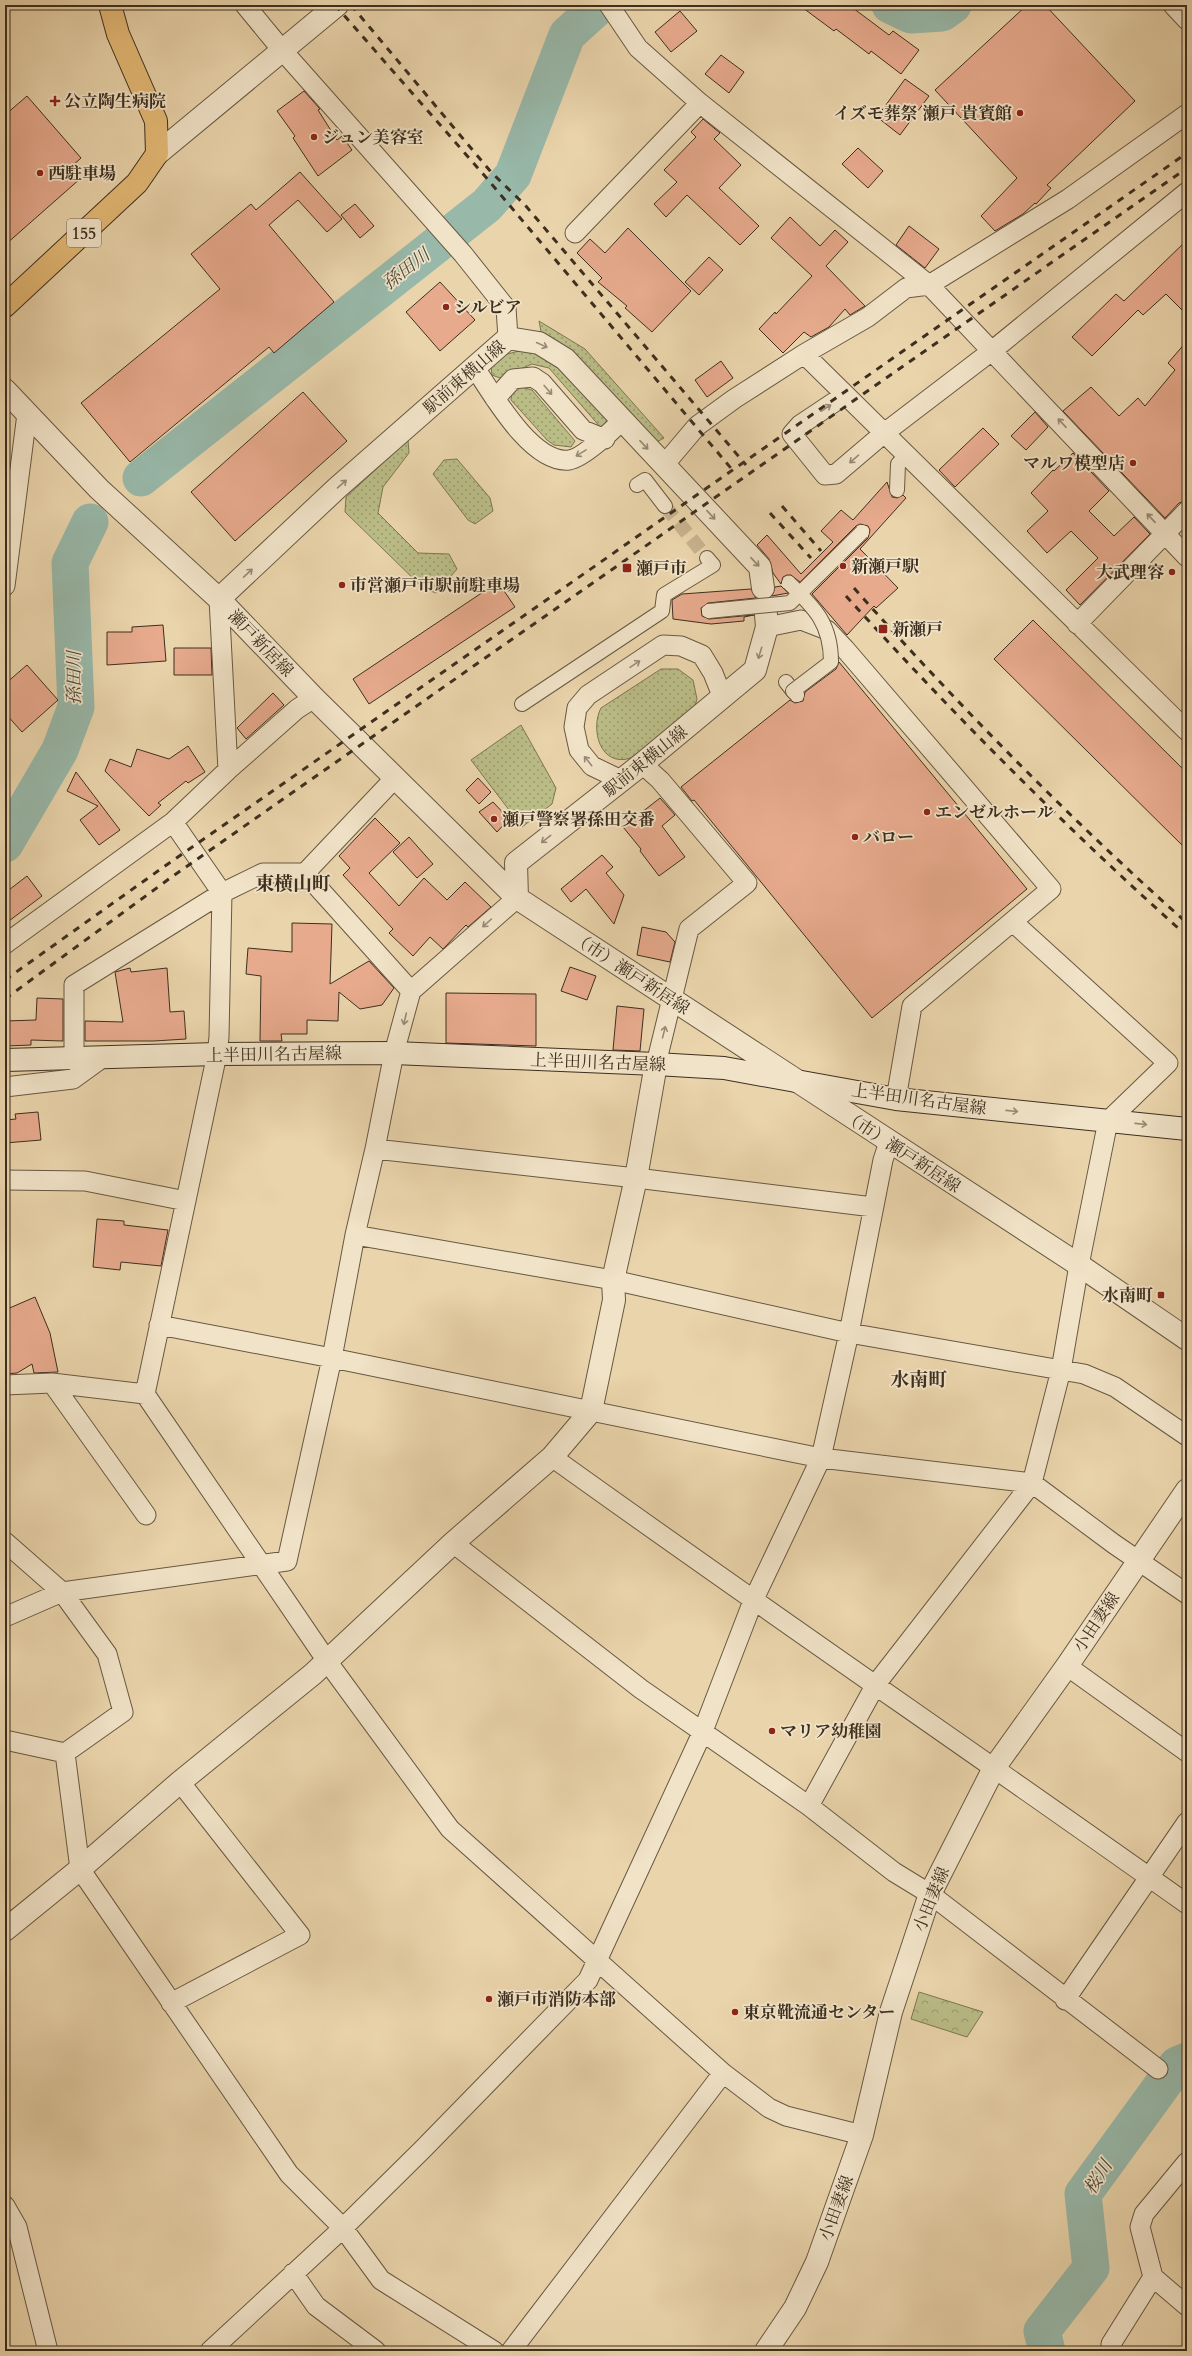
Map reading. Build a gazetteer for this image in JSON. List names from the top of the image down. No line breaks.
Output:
{"streets":{"highway":["155"],"street":["駅前東横山線","瀬戸新居線","（市）瀬戸新居線","上半田川名古屋線","小田妻線"]},"crossings":[["駅前東横山線","瀬戸新居線"],["駅前東横山線","（市）瀬戸新居線"],["瀬戸新居線","（市）瀬戸新居線"],["（市）瀬戸新居線","上半田川名古屋線"]],"districts":["東横山町","水南町"],"water":["孫田川","桜川"],"places":{"health":["公立陶生病院"],"other":["イズモ葬祭 瀬戸 貴賓館","ジュン美容室","西駐車場","シルビア","マルワ模型店","新瀬戸駅","大武理容","市営瀬戸市駅前駐車場","エンゼルホール","瀬戸警察署孫田交番","バロー","マリア幼稚園","瀬戸市消防本部","東京靴流通センター"],"transit":["瀬戸市","新瀬戸","水南町"]}}
